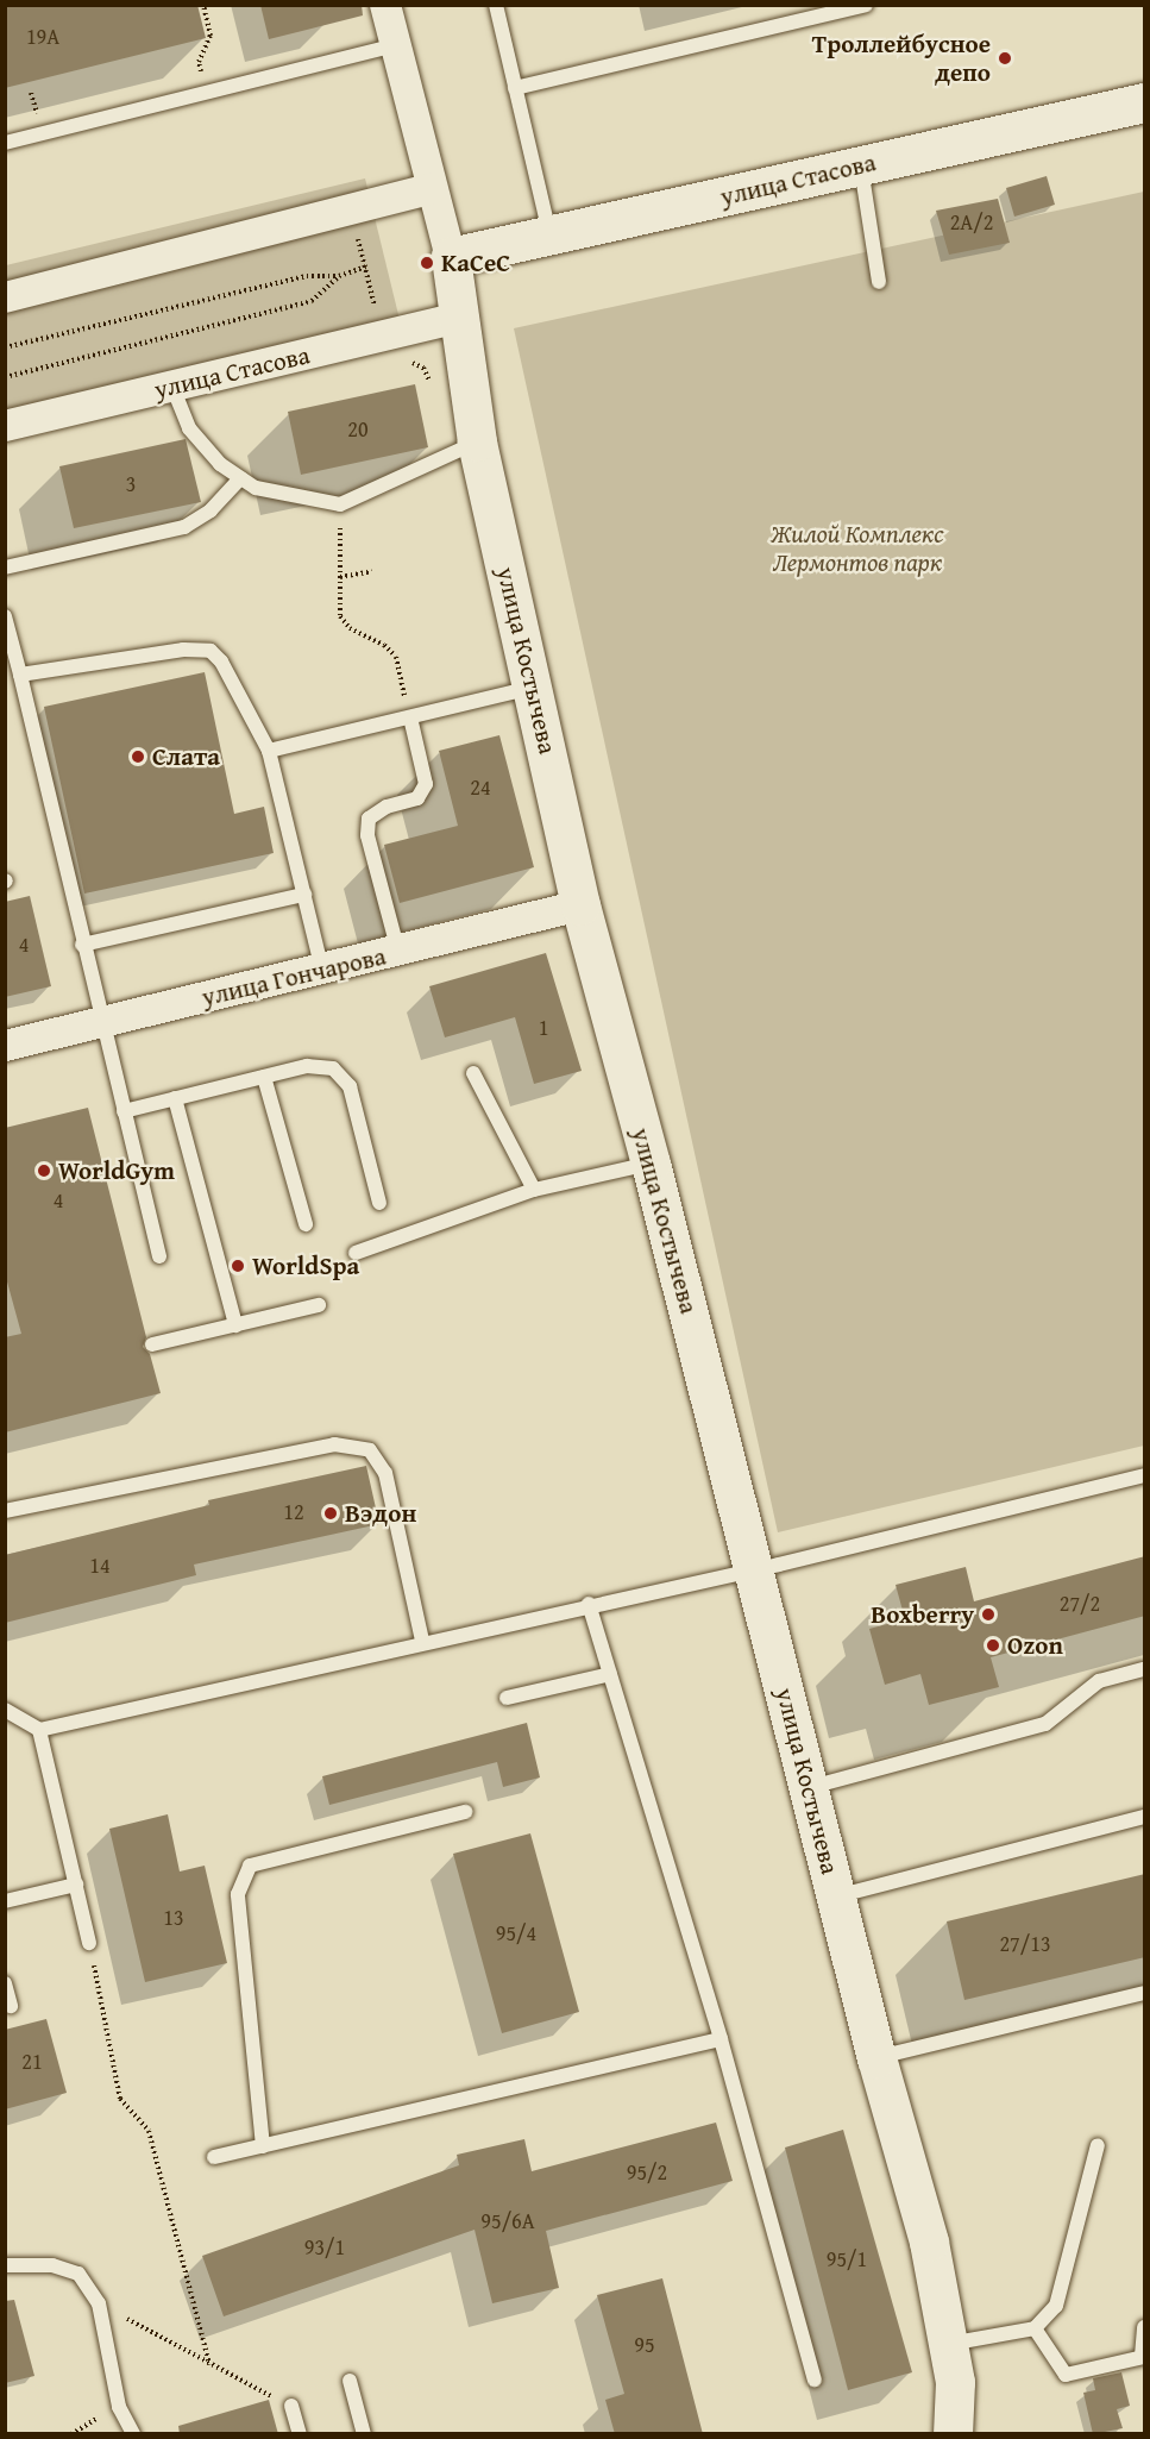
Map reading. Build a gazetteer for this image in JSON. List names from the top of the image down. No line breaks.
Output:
{"streets":{"street":["улица Стасова","улица Костычева","улица Гончарова"]},"crossings":[["улица Стасова","улица Костычева"],["улица Костычева","улица Гончарова"]],"parks":["Жилой Комплекс Лермонтов парк"],"places":["Троллейбусное депо","KaCeC","Слата","WorldGym","WorldSpa","Вэдон","Boxberry","Ozon"],"house_numbers":["19А","2A/2","20","3","24","4","1","4","12","14","27/2","13","95/4","27/13","21","95/2","95/6А","93/1","95/1","95"]}
